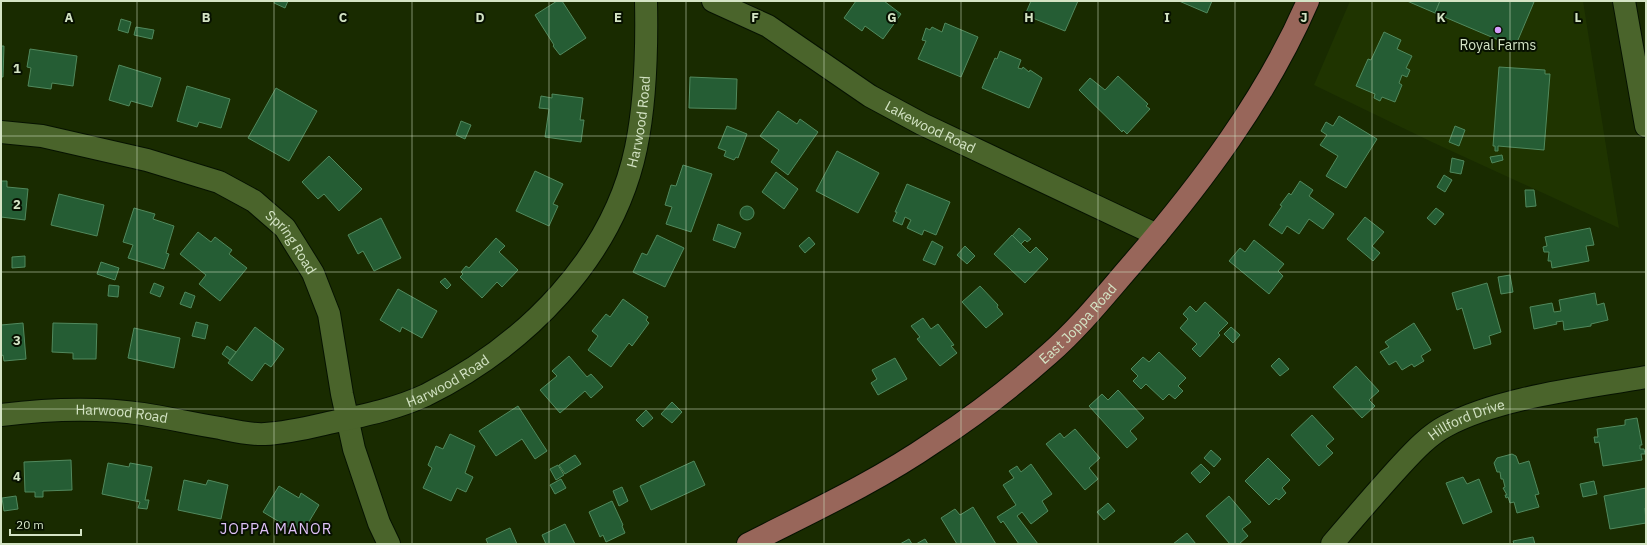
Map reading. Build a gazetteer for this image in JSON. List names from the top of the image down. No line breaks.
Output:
{"streets":{"main road":["East Joppa Road"],"street":["Harwood Road","Lakewood Road","Spring Road","Hillford Drive"]},"crossings":[["Harwood Road","Spring Road"],["Lakewood Road","East Joppa Road"]],"districts":["JOPPA MANOR"],"places":["Royal Farms"],"scale_bar":"20 m","grid":{"columns":["A","B","C","D","E","F","G","H","I","J","K","L"],"rows":["1","2","3","4"]}}
